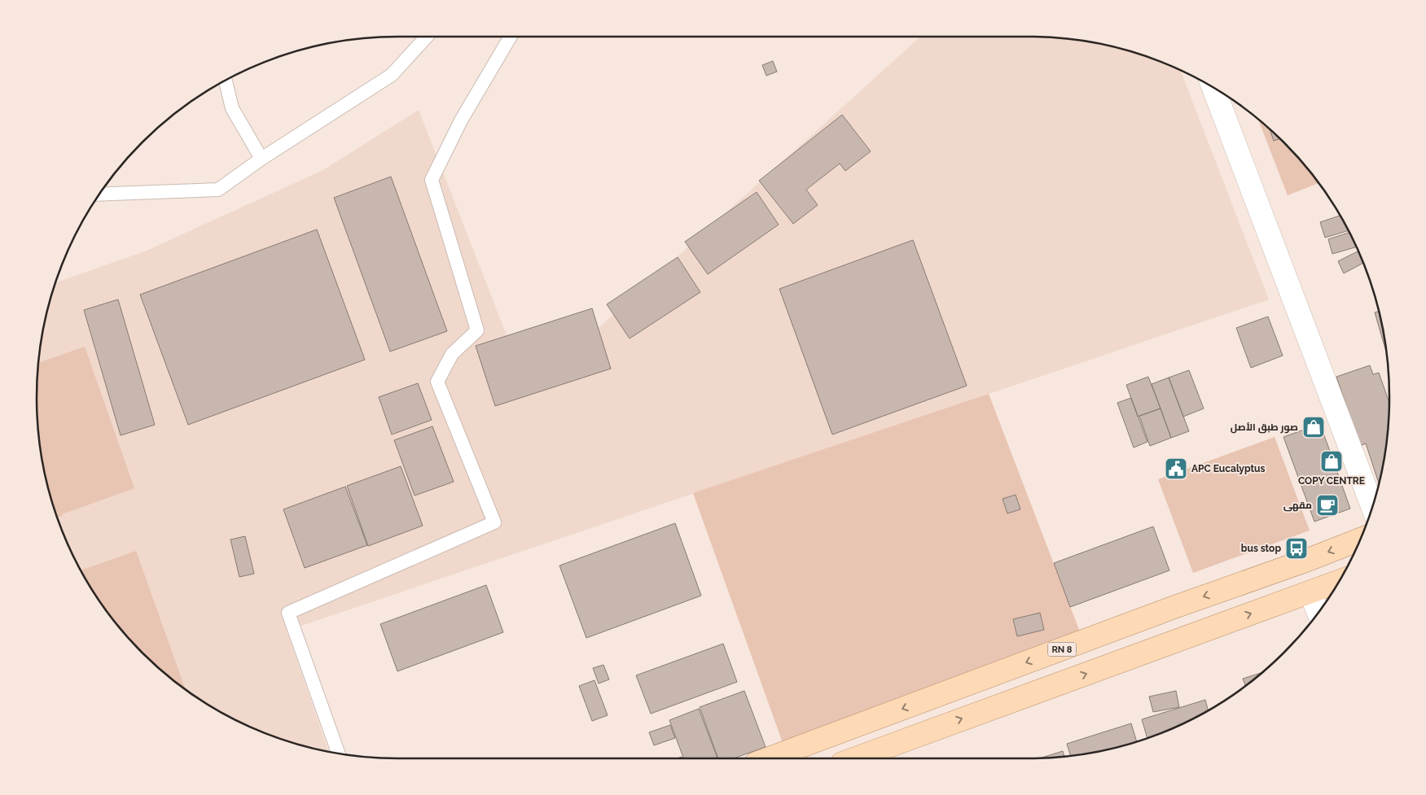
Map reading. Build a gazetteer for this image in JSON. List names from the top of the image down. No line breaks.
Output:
{"streets":{"main road":["RN 8"]},"places":{"shop":["صور طبق الأصل","COPY CENTRE"],"public building":["APC Eucalyptus"],"cafe":["مقهى"],"bus stop":["bus stop"]}}
